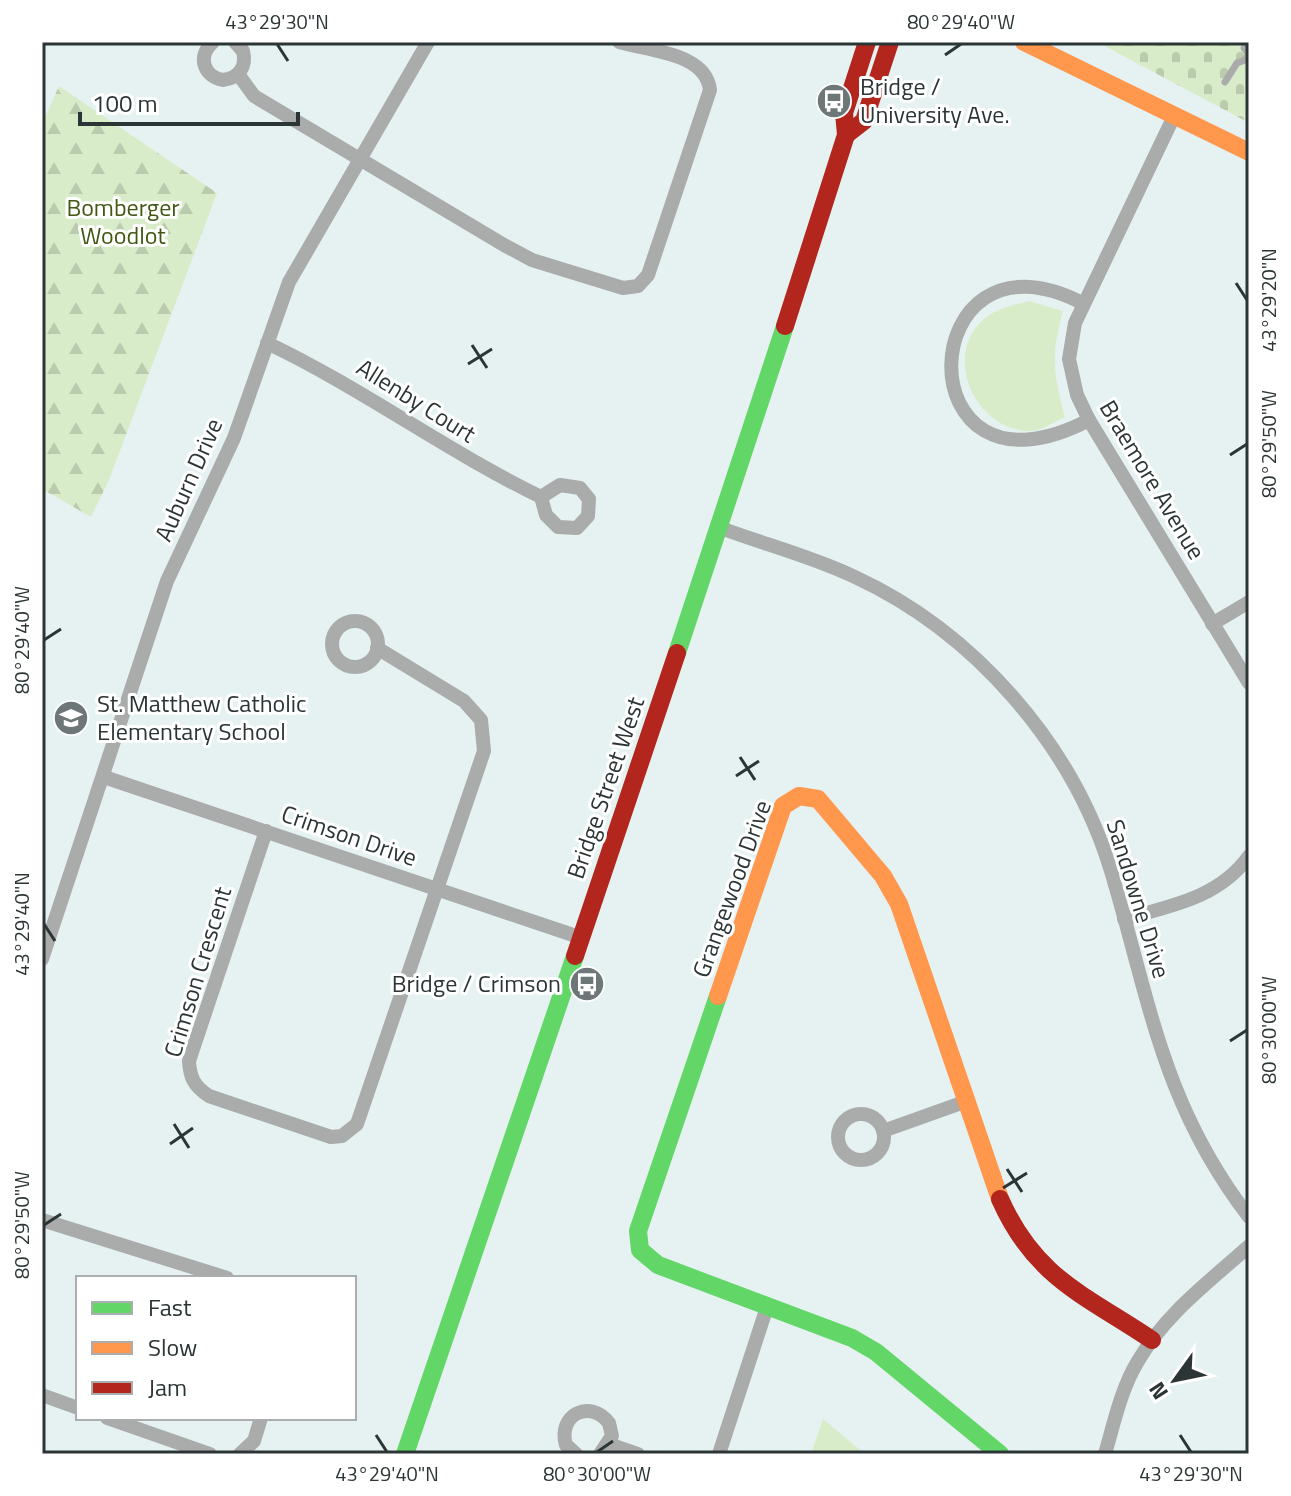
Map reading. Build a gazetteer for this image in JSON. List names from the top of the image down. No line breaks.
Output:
{"streets":{"main road":["Bridge Street West","Grangewood Drive"],"street":["Allenby Court","Auburn Drive","Braemore Avenue","Crimson Drive","Sandowne Drive","Crimson Crescent"]},"crossings":[["Allenby Court","Auburn Drive"],["Auburn Drive","Crimson Drive"],["Bridge Street West","Crimson Drive"],["Bridge Street West","Sandowne Drive"],["Crimson Drive","Crimson Crescent"]],"parks":["Bomberger Woodlot"],"places":{"bus stop":["Bridge / University Ave.","Bridge / Crimson"],"school or university":["St. Matthew Catholic Elementary School"]},"legend":["Fast","Slow","Jam"],"scale_bar":"100 m","north":"bottom left","coordinates":["43°29'30\"N","80°29'40\"W","43°29'20\"N","80°29'50\"W","43°29'40\"N","80°30'00\"W"]}
